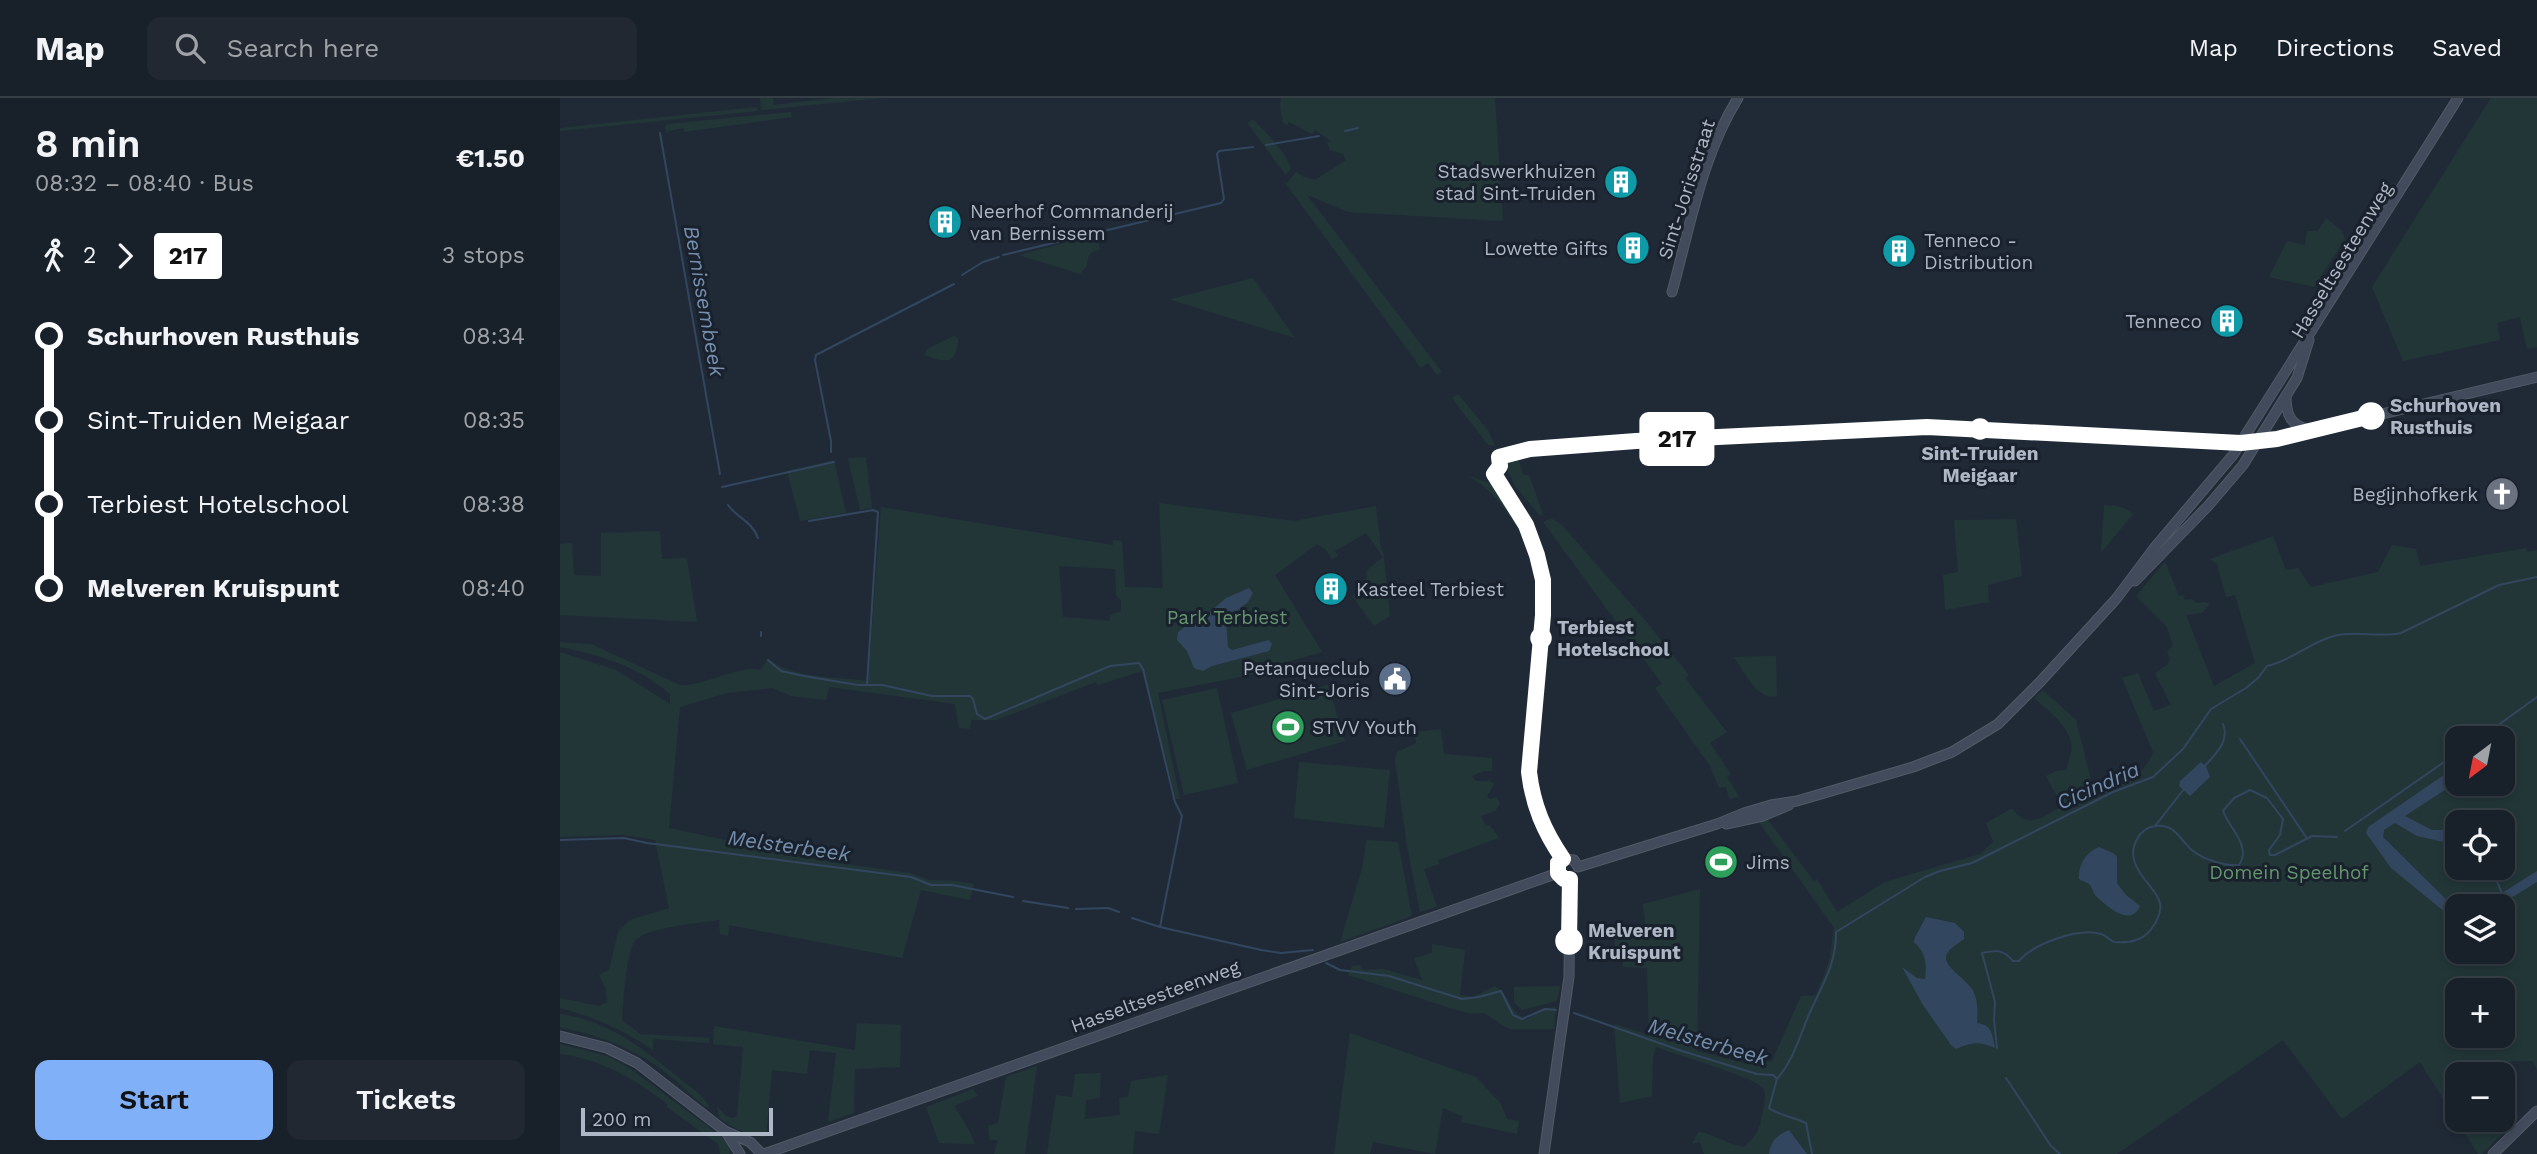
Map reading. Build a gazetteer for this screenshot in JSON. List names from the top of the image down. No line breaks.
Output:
{"streets":{"main road":["Sint-Jorisstraat","Hasseltsesteenweg"]},"water":["Bernissembeek","Cicindria","Melsterbeek"],"parks":["Park Terbiest","Domein Speelhof"],"places":{"building":["Stadswerkhuizen stad Sint-Truiden","Neerhof Commanderij van Bernissem","Lowette Gifts","Tenneco - Distribution","Tenneco","Kasteel Terbiest"],"other":["Schurhoven Rusthuis","Sint-Truiden Meigaar","Terbiest Hotelschool","Melveren Kruispunt"],"church":["Begijnhofkerk"],"public building":["Petanqueclub Sint-Joris"],"sports":["STVV Youth","Jims"]},"lines":["bus line 217"],"scale_bar":"200 m","north":"bottom left","page":{"header":"Map","search":"Search here","nav":["Map","Directions","Saved"],"heading":["8 min","08:32 – 08:40 · Bus","€1.50"],"on_map":"217","legs":["2","217","3 stops"],"list":[{"name":"Schurhoven Rusthuis","value":"08:34"},{"name":"Sint-Truiden Meigaar","value":"08:35"},{"name":"Terbiest Hotelschool","value":"08:38"},{"name":"Melveren Kruispunt","value":"08:40"}],"map_buttons":["+","−"],"buttons":["Start","Tickets"],"scale":"200 m"}}
